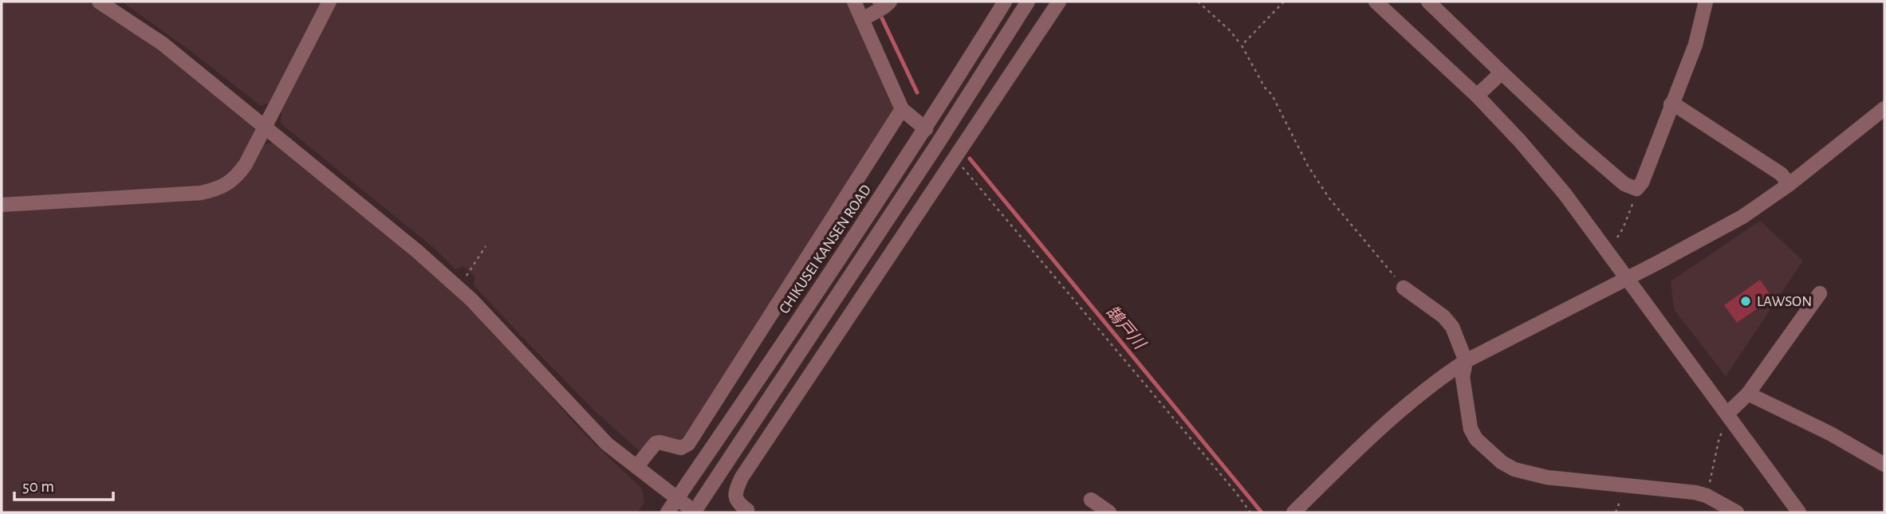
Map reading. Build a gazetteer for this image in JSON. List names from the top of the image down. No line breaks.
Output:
{"streets":{"street":["CHIKUSEI KANSEN ROAD"]},"water":["鵠戸川"],"places":["LAWSON"],"scale_bar":"50 m"}
